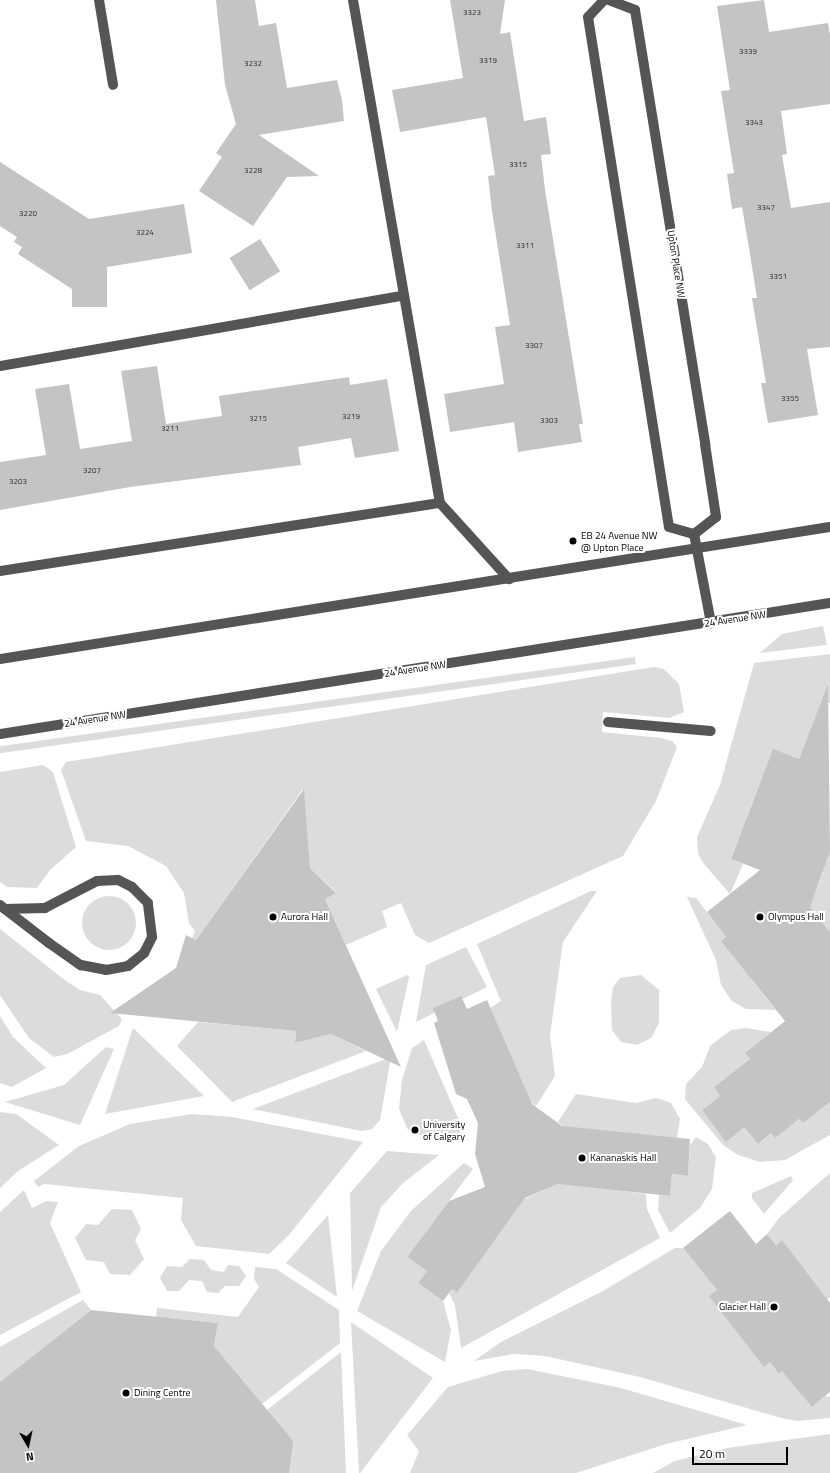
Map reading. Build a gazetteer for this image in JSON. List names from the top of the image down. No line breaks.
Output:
{"streets":{"street":["Upton Place NW","24 Avenue NW"]},"places":["EB 24 Avenue NW @ Upton Place","Aurora Hall","Olympus Hall","University of Calgary","Kananaskis Hall","Glacier Hall","Dining Centre"],"house_numbers":["3323","3339","3319","3232","3343","3315","3228","3347","3220","3224","3311","3351","3307","3355","3219","3215","3303","3211","3207","3203"],"scale_bar":"20 m","north":"bottom"}
